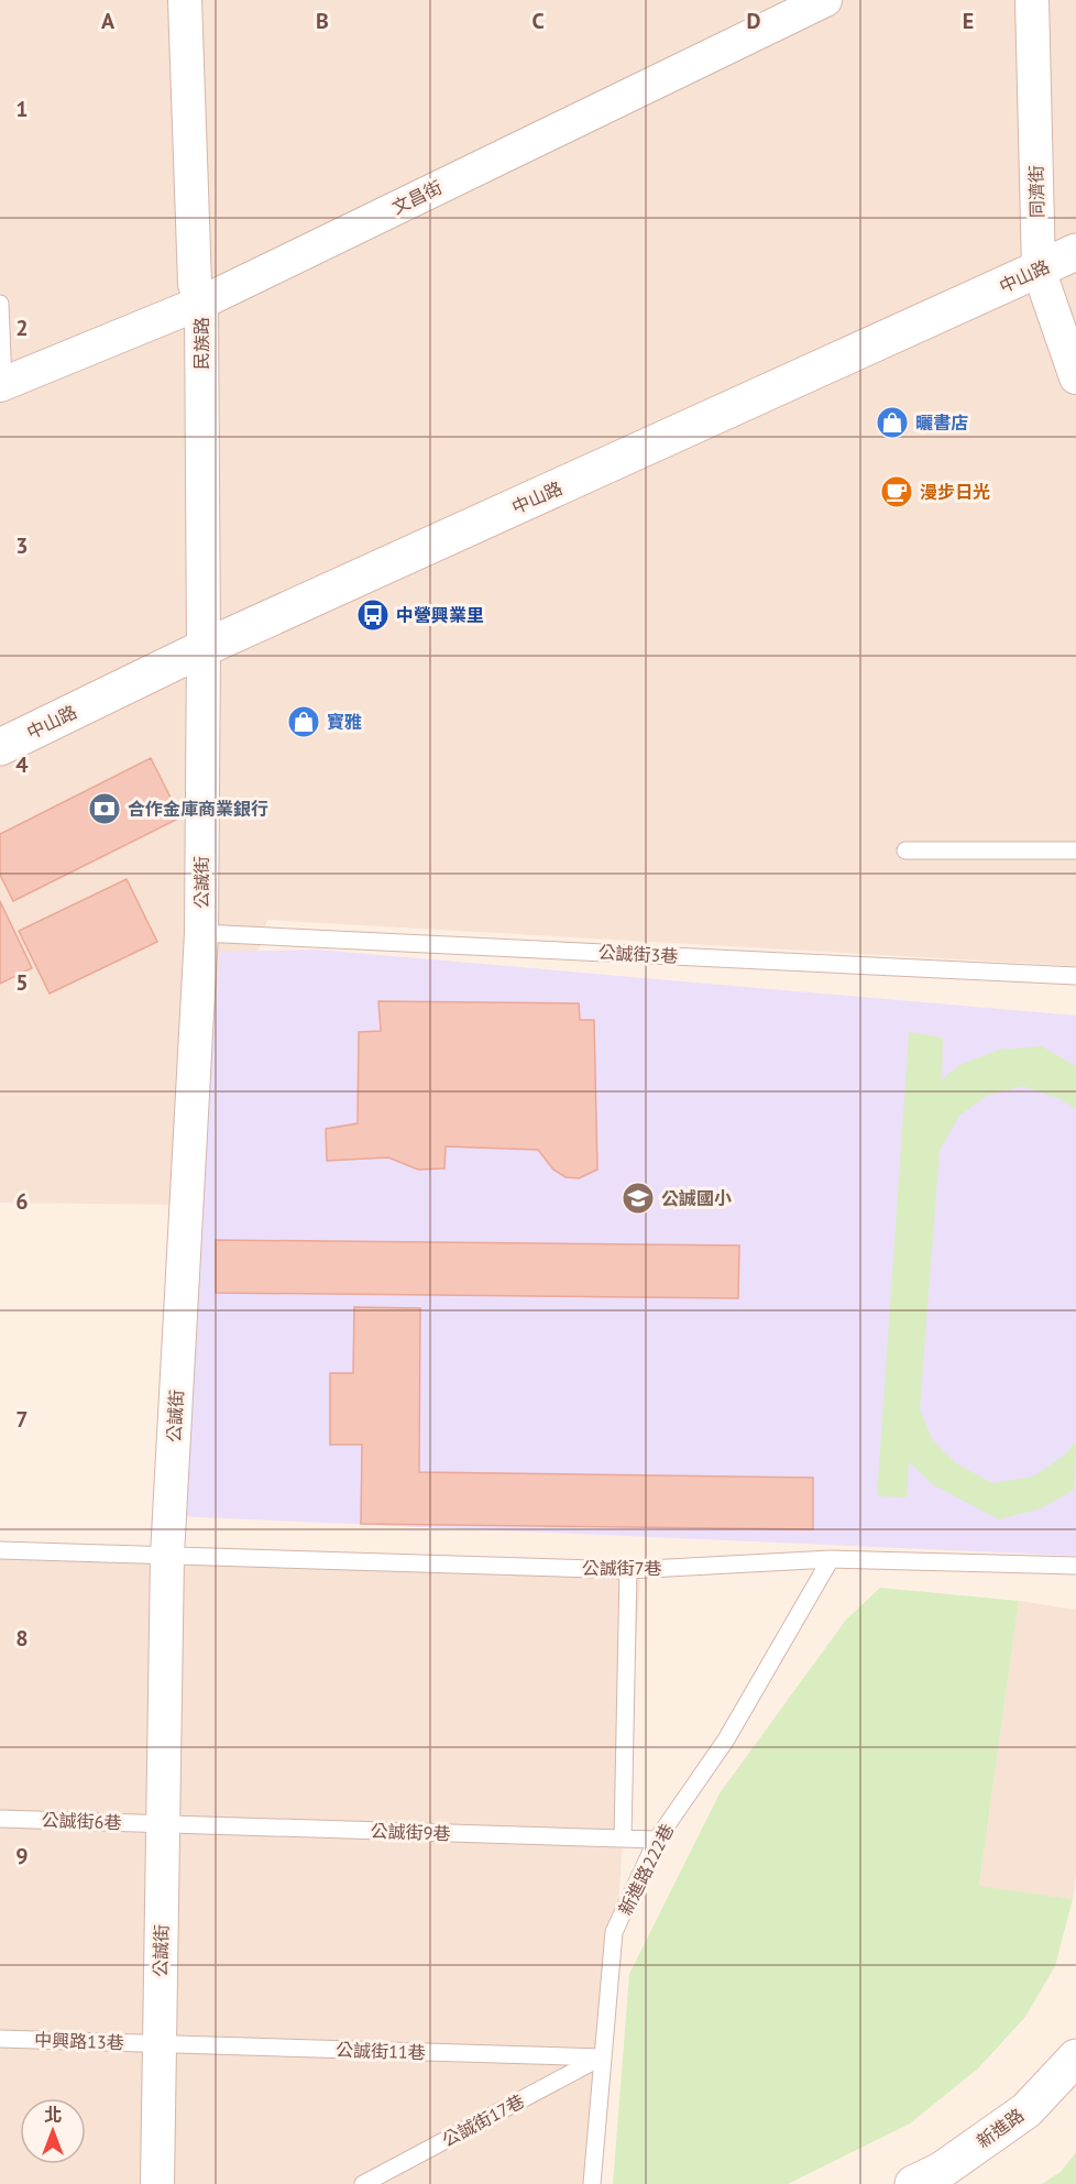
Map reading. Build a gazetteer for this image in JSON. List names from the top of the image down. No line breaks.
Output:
{"streets":{"street":["同濟街","文昌街","中山路","民族路","公誠街","新進路"],"lane":["公誠街3巷","公誠街7巷","公誠街6巷","公誠街9巷","新進路222巷","中興路13巷","公誠街11巷","公誠街17巷"]},"crossings":[["同濟街","中山路"],["文昌街","民族路"],["中山路","民族路"],["中山路","公誠街"],["民族路","公誠街"],["公誠街","公誠街3巷"],["公誠街","公誠街7巷"],["公誠街","公誠街6巷"],["公誠街","公誠街9巷"],["公誠街","中興路13巷"],["公誠街","公誠街11巷"],["公誠街7巷","新進路222巷"],["公誠街6巷","公誠街9巷"],["公誠街9巷","新進路222巷"],["新進路222巷","公誠街11巷"],["新進路222巷","公誠街17巷"],["中興路13巷","公誠街11巷"],["公誠街11巷","公誠街17巷"]],"places":{"shop":["曬書店","寶雅"],"cafe":["漫步日光"],"bus stop":["中營興業里"],"bank":["合作金庫商業銀行"],"school or university":["公誠國小"]},"north":"top","grid":{"columns":["A","B","C","D","E"],"rows":["1","2","3","4","5","6","7","8","9"]}}
